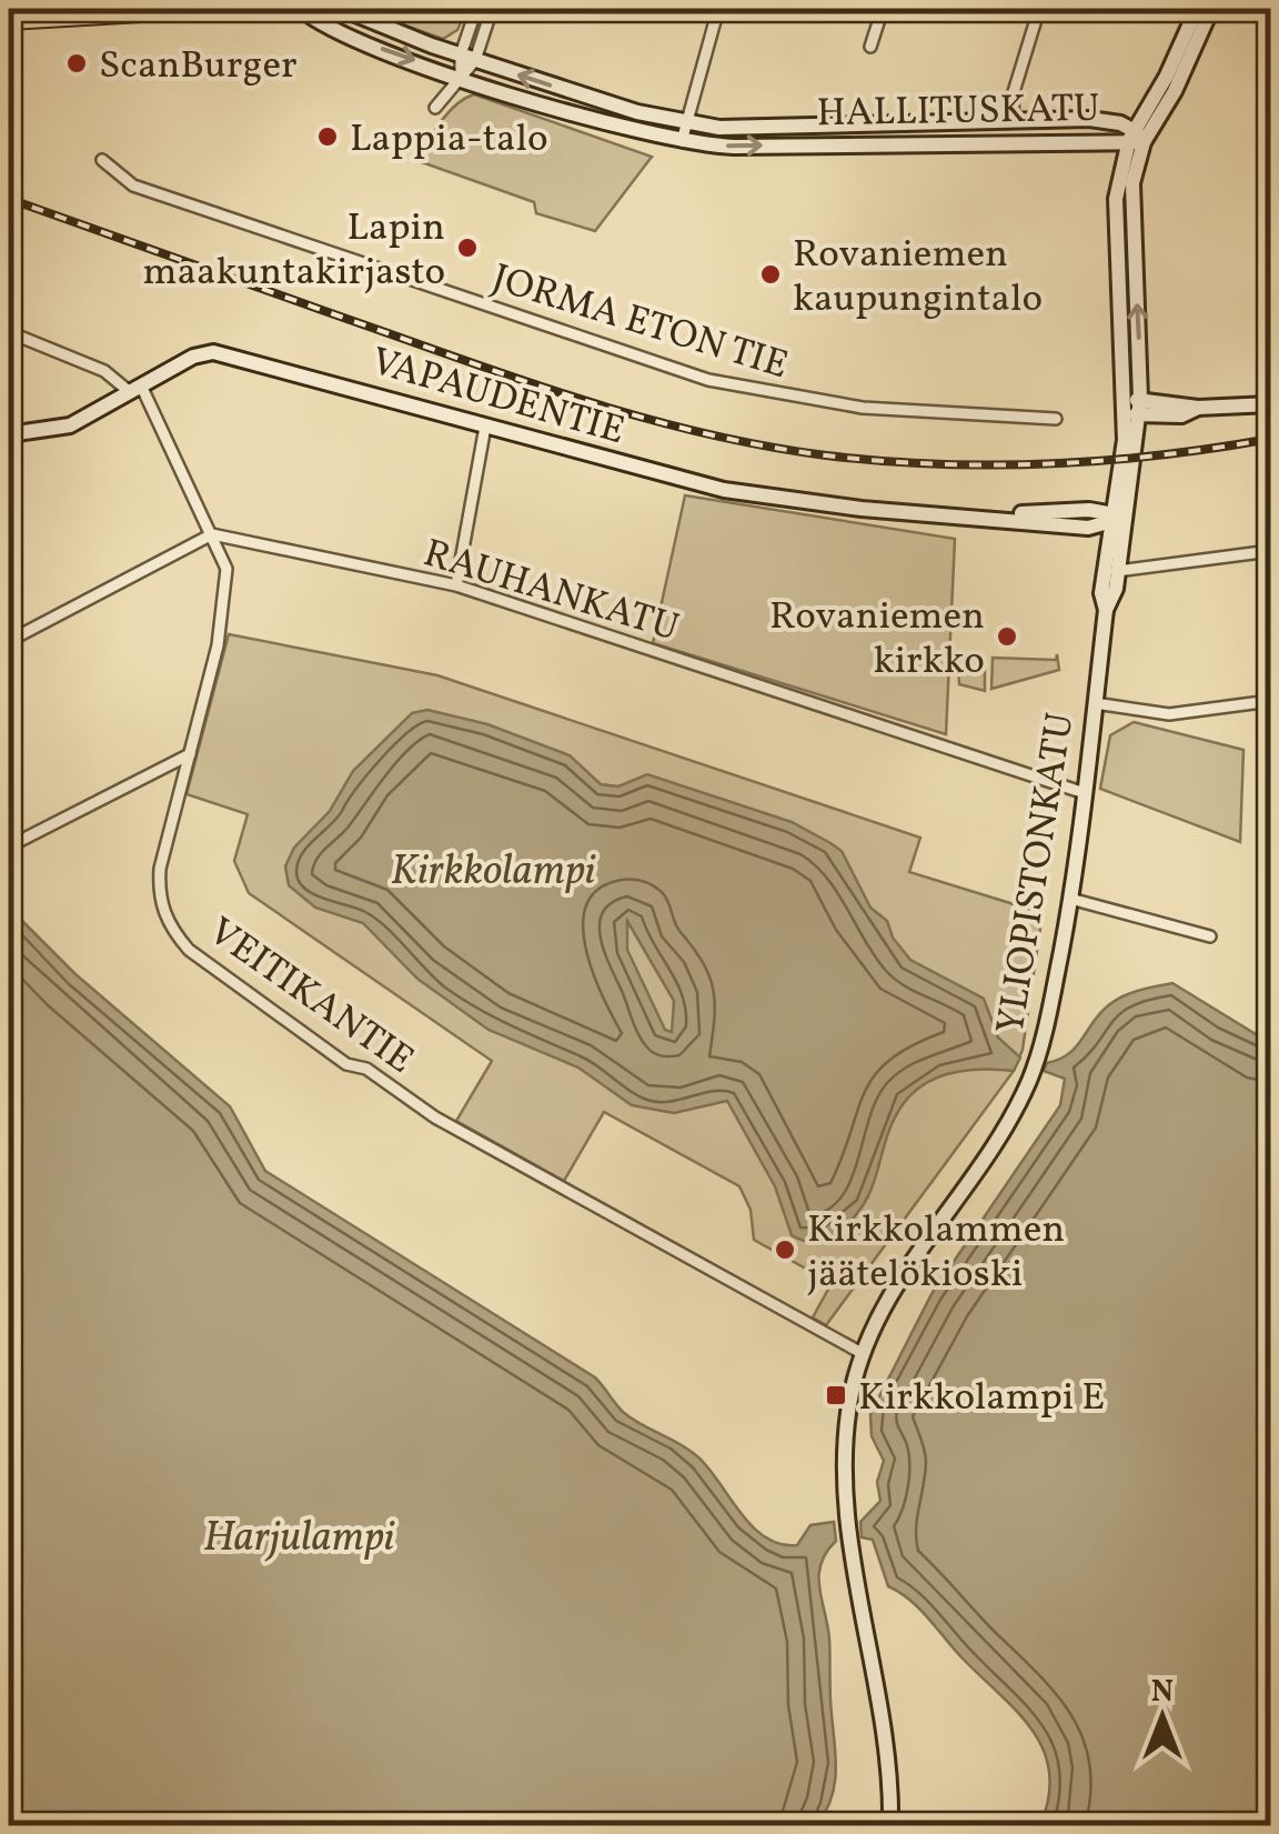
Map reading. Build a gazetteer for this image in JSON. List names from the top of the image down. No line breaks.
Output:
{"streets":{"street":["HALLITUSKATU","JORMA ETON TIE","VAPAUDENTIE","RAUHANKATU","YLIOPISTONKATU","VEITIKANTIE"]},"crossings":[["HALLITUSKATU","YLIOPISTONKATU"],["VAPAUDENTIE","YLIOPISTONKATU"],["VAPAUDENTIE","VEITIKANTIE"],["RAUHANKATU","YLIOPISTONKATU"],["RAUHANKATU","VEITIKANTIE"],["YLIOPISTONKATU","VEITIKANTIE"]],"water":["Kirkkolampi","Harjulampi"],"places":{"other":["ScanBurger","Lappia-talo","Lapin maakuntakirjasto","Rovaniemen kaupungintalo","Rovaniemen kirkko","Kirkkolammen jäätelökioski"],"transit":["Kirkkolampi E"]},"north":"top"}
